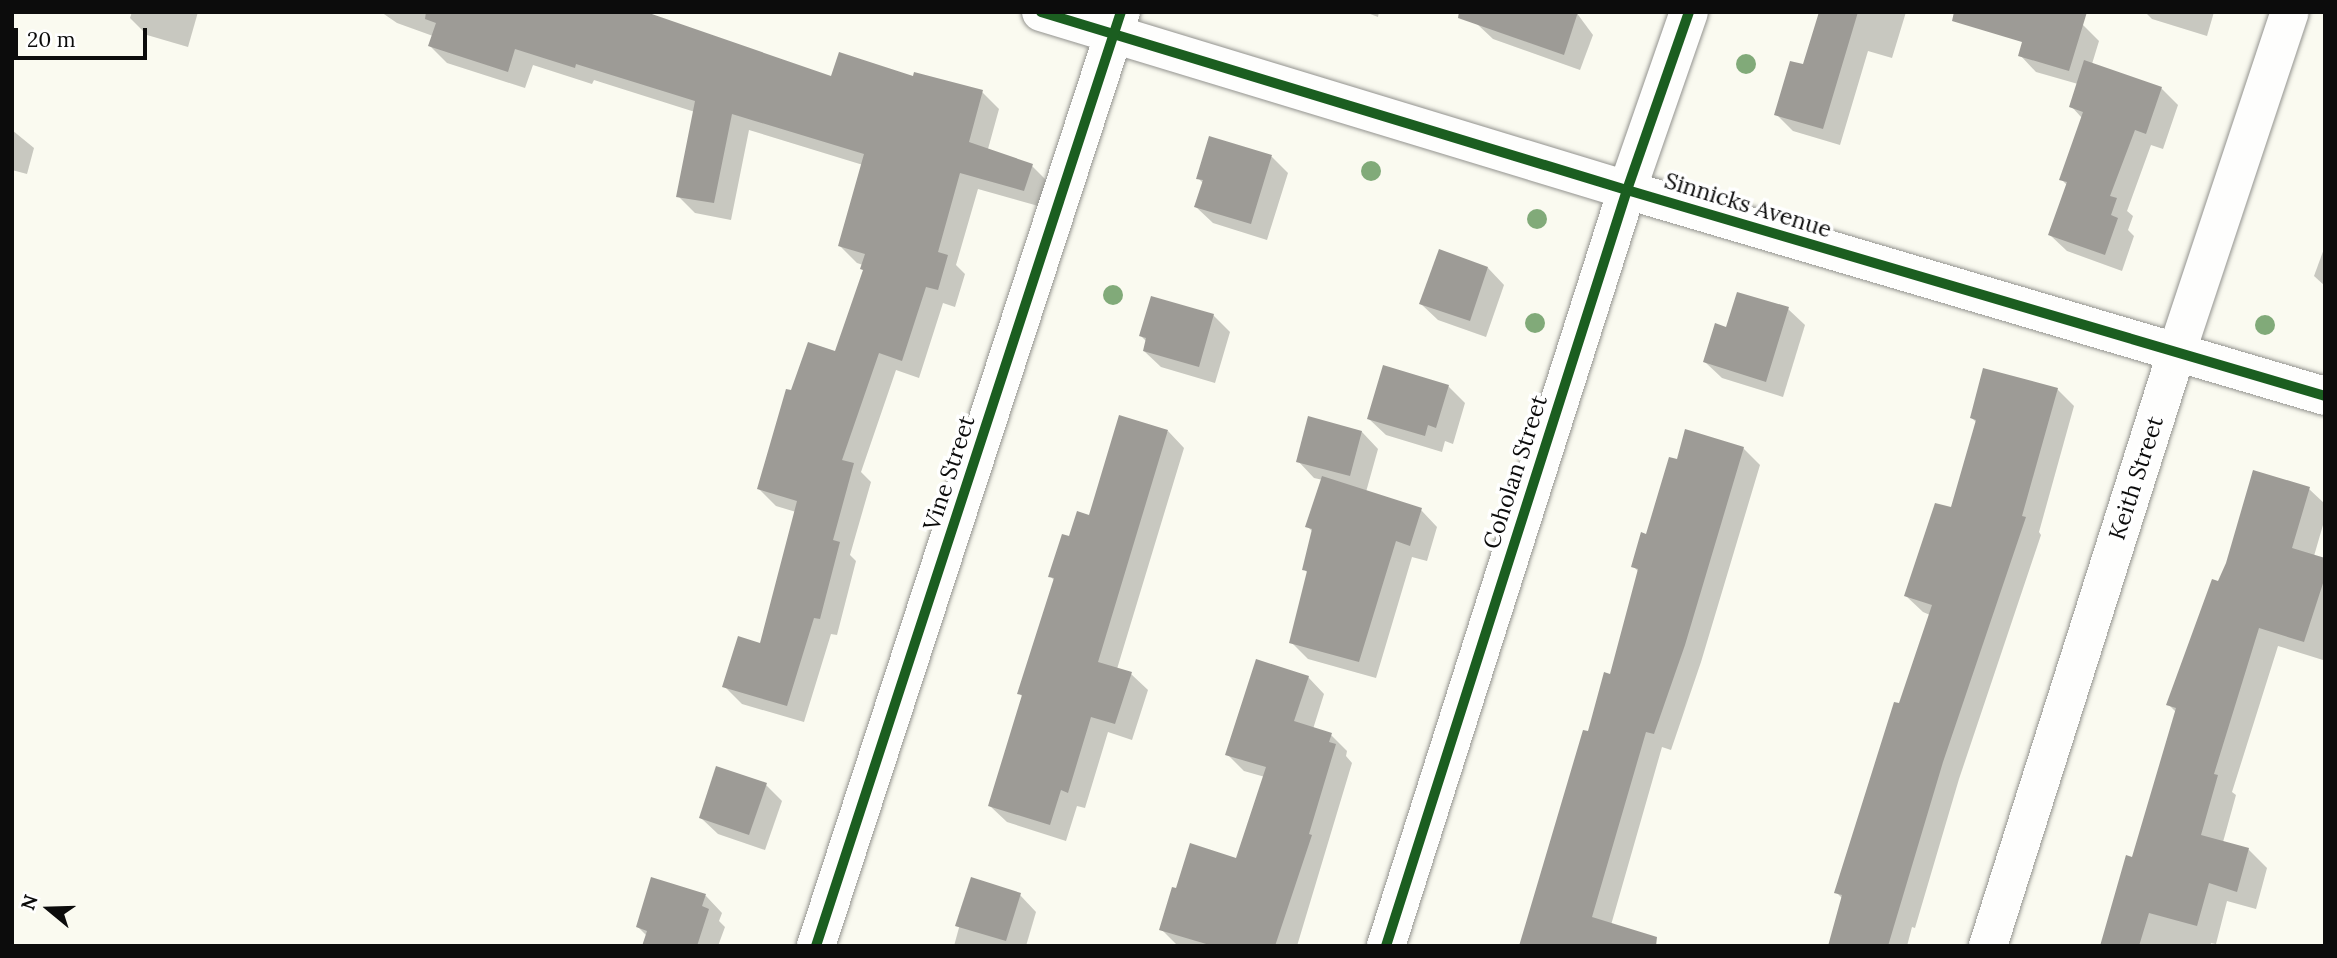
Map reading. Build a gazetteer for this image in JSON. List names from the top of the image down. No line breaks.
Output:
{"streets":{"street":["Sinnicks Avenue","Coholan Street","Vine Street","Keith Street"]},"crossings":[["Sinnicks Avenue","Coholan Street"],["Sinnicks Avenue","Vine Street"],["Sinnicks Avenue","Keith Street"]],"scale_bar":"20 m","north":"left"}
